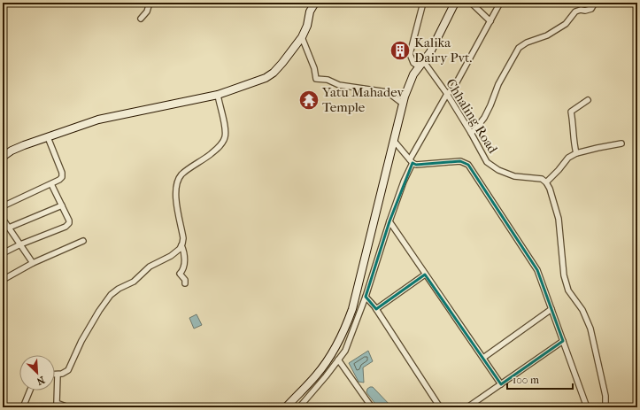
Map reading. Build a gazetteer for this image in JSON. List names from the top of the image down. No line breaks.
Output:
{"streets":{"street":["Chhaling Road"]},"places":{"building":["Kalika Dairy Pvt."],"temple":["Yatu Mahadev Temple"]},"scale_bar":"100 m","north":"bottom right"}
